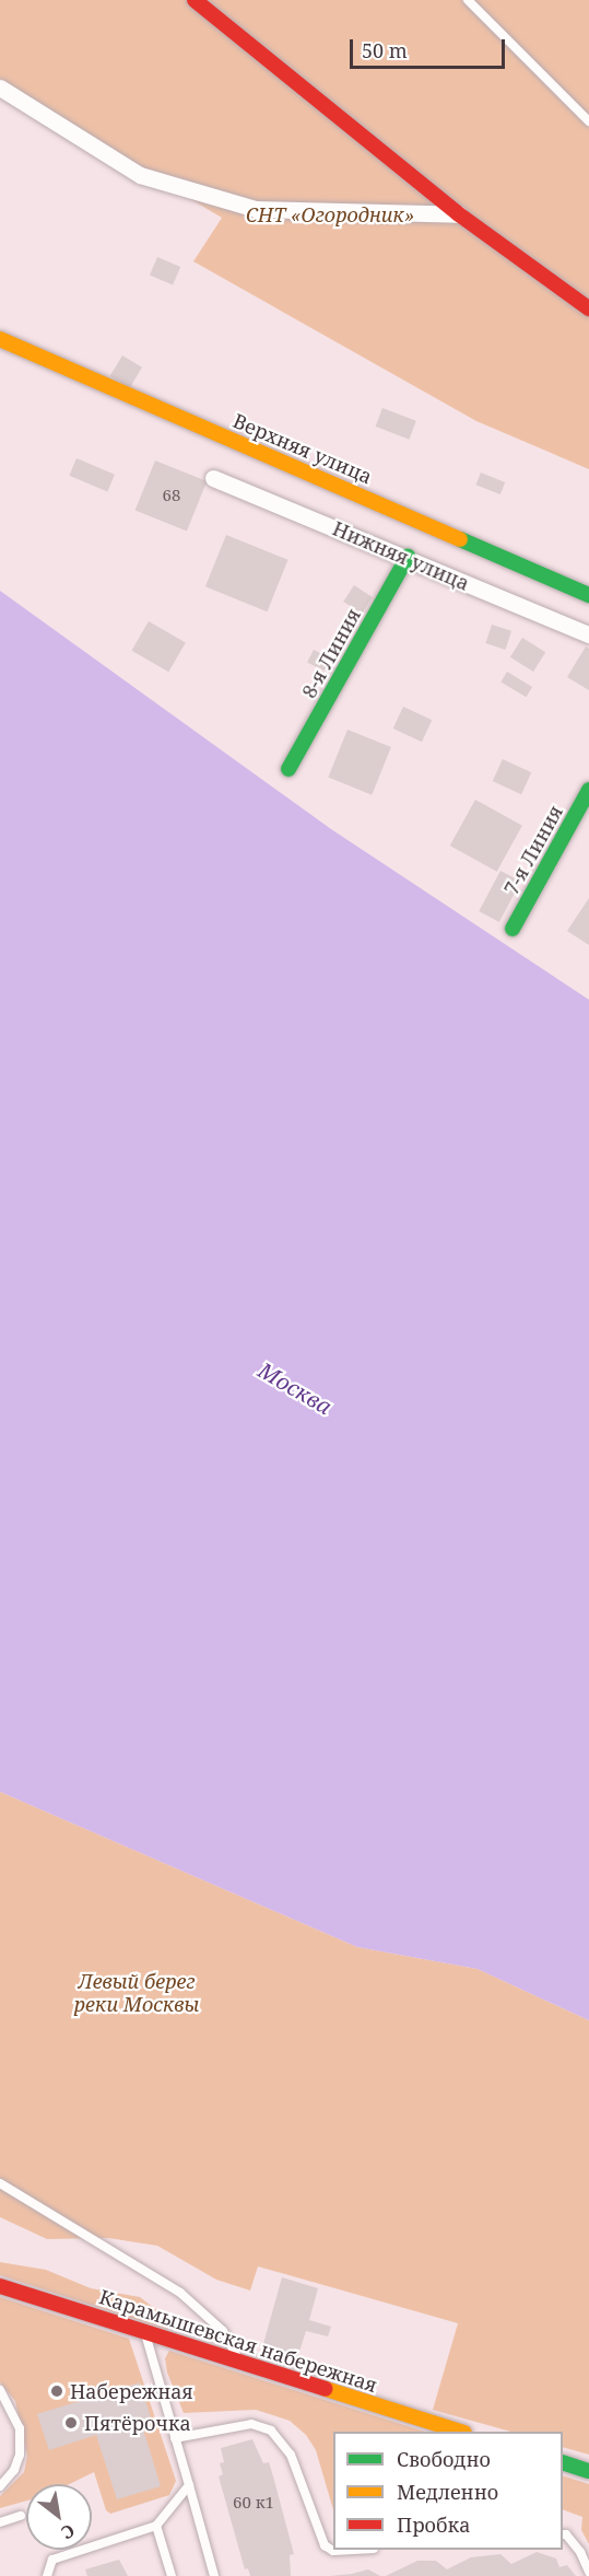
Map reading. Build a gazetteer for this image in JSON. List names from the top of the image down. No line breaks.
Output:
{"streets":{"street":["Верхняя улица","Нижняя улица","8-я Линия","7-я Линия","Карамышевская набережная"]},"crossings":[["Нижняя улица","8-я Линия"]],"water":["Москва"],"parks":["СНТ «Огородник»","Левый берег реки Москвы"],"places":["Набережная","Пятёрочка"],"house_numbers":["68","60 к1"],"legend":["Свободно","Медленно","Пробка"],"scale_bar":"50 m","north":"bottom right"}
